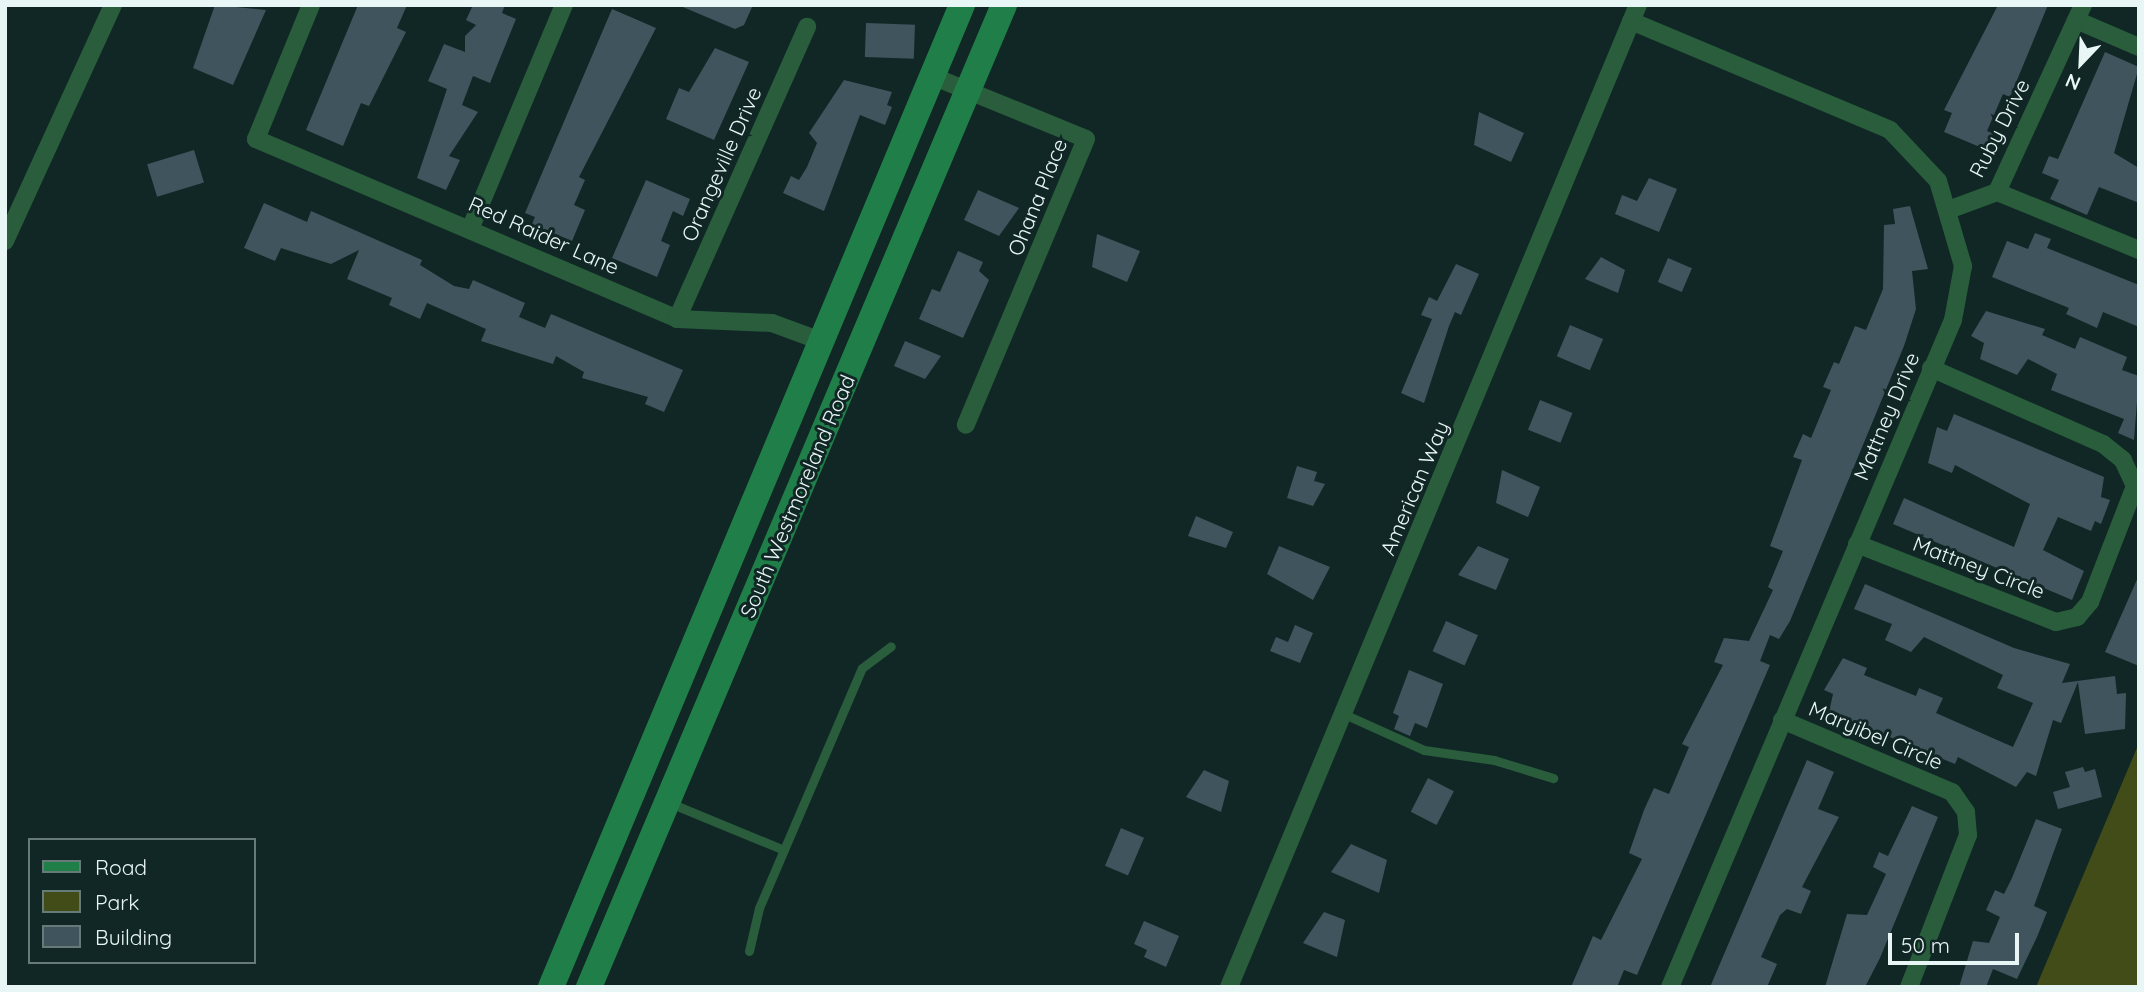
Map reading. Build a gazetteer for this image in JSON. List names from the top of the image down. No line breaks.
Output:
{"streets":{"main road":["South Westmoreland Road"],"street":["Ruby Drive","Orangeville Drive","Ohana Place","Red Raider Lane","Mattney Drive","American Way","Mattney Circle","Maryibel Circle"]},"crossings":[["Ruby Drive","Mattney Drive"],["Orangeville Drive","Red Raider Lane"],["Ohana Place","South Westmoreland Road"],["Red Raider Lane","South Westmoreland Road"],["Mattney Drive","American Way"],["Mattney Drive","Mattney Circle"],["Mattney Drive","Maryibel Circle"]],"legend":["Road","Park","Building"],"scale_bar":"50 m","north":"bottom left"}
